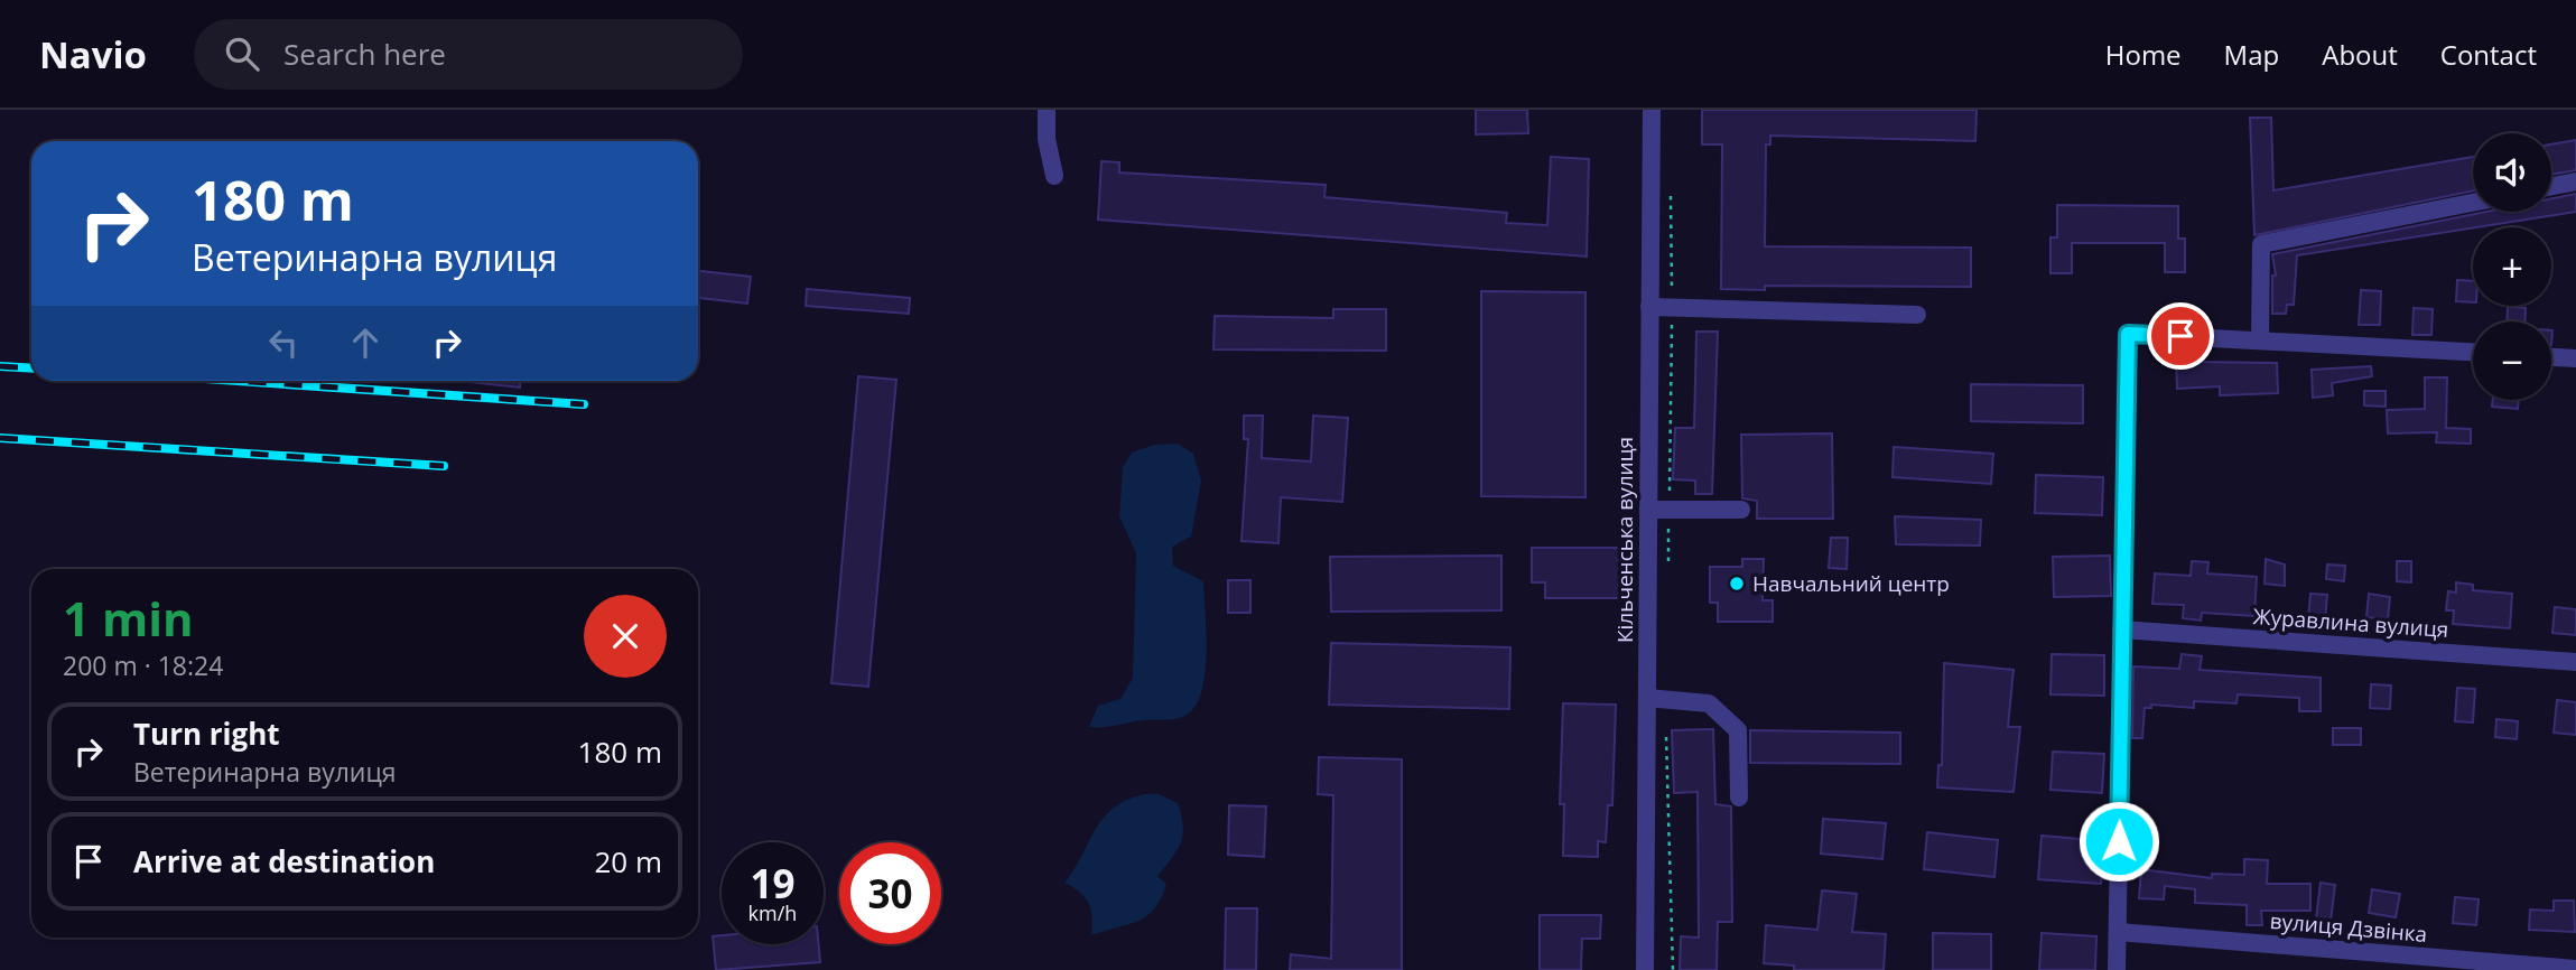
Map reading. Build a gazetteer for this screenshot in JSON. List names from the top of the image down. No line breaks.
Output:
{"streets":{"street":["Кільченська вулиця","Журавлина вулиця","вулиця Дзвінка"]},"places":["Навчальний центр"],"page":{"header":"Navio","search":"Search here","nav":["Home","Map","About","Contact"],"map_buttons":["+","−"],"turn":["180 m","Ветеринарна вулиця"],"heading":["1 min","200 m · 18:24"],"list":[{"name":"Turn right","note":"Ветеринарна вулиця","value":"180 m"},{"name":"Arrive at destination","value":"20 m"}],"speed":"19 km/h","limit":"30"}}
